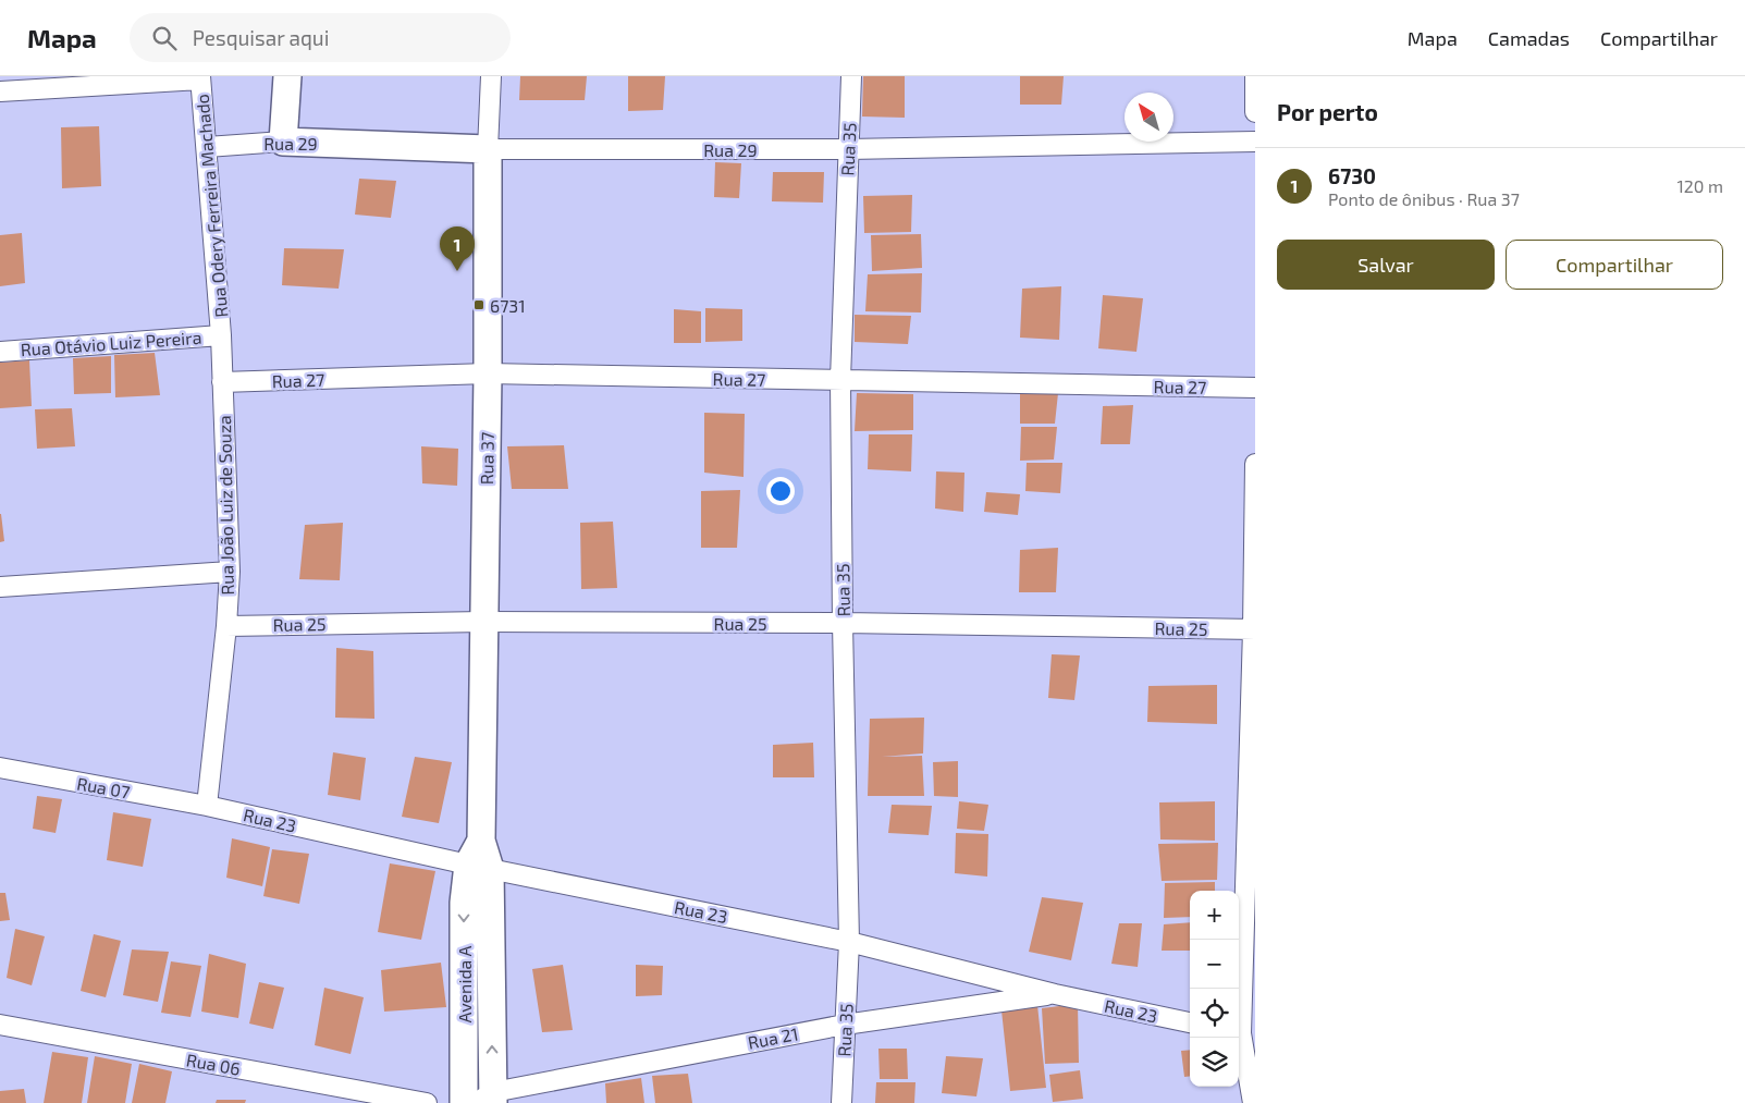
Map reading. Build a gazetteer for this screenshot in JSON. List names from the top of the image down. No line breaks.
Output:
{"streets":{"street":["Rua 29","Rua 35","Rua Odery Ferreira Machado","Rua Otávio Luiz Pereira","Rua 27","Rua 37","Rua João Luiz de Souza","Rua 25","Rua 07","Rua 23","Avenida A","Rua 21","Rua 06"]},"crossings":[["Rua 29","Rua 35"],["Rua 29","Rua Odery Ferreira Machado"],["Rua 29","Rua 37"],["Rua 35","Rua 27"],["Rua 35","Rua 25"],["Rua 35","Rua 23"],["Rua 35","Rua 21"],["Rua Odery Ferreira Machado","Rua Otávio Luiz Pereira"],["Rua Odery Ferreira Machado","Rua João Luiz de Souza"],["Rua Otávio Luiz Pereira","Rua João Luiz de Souza"],["Rua 27","Rua 37"],["Rua 27","Rua João Luiz de Souza"],["Rua 37","Rua 25"],["Rua 37","Rua 23"],["Rua 37","Avenida A"],["Rua João Luiz de Souza","Rua 25"],["Rua João Luiz de Souza","Rua 07"],["Rua João Luiz de Souza","Rua 23"],["Rua 07","Rua 23"],["Rua 23","Avenida A"],["Rua 23","Rua 21"],["Avenida A","Rua 21"]],"places":{"transit":["6731"]},"north":"top left","page":{"header":"Mapa","search":"Pesquisar aqui","nav":["Mapa","Camadas","Compartilhar"],"heading":"Por perto","list":[{"mark":"1","name":"6730","note":"Ponto de ônibus · Rua 37","value":"120 m"}],"buttons":["Salvar","Compartilhar"],"pins":"1","map_buttons":["+","−"]}}
